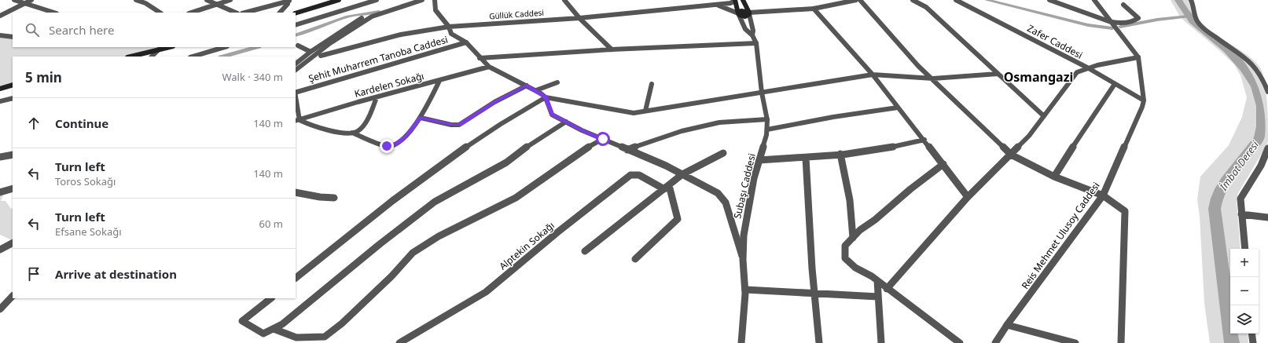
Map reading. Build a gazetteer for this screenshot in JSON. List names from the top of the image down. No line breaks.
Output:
{"streets":{"street":["Güllük Caddesi","Zafer Caddesi","Şehit Muharrem Tanoba Caddesi","Kardelen Sokağı","Subaşı Caddesi","Reis Mehmet Ulusoy Caddesi","Alptekin Sokağı"]},"crossings":[["Güllük Caddesi","Subaşı Caddesi"],["Zafer Caddesi","Reis Mehmet Ulusoy Caddesi"]],"districts":["Osmangazi"],"water":["İmbat Deresi"],"page":{"search":"Search here","heading":["5 min","Walk · 340 m"],"list":[["Continue","140 m"],["Turn left","Toros Sokağı","140 m"],["Turn left","Efsane Sokağı","60 m"],"Arrive at destination"],"map_buttons":["+","−"]}}
